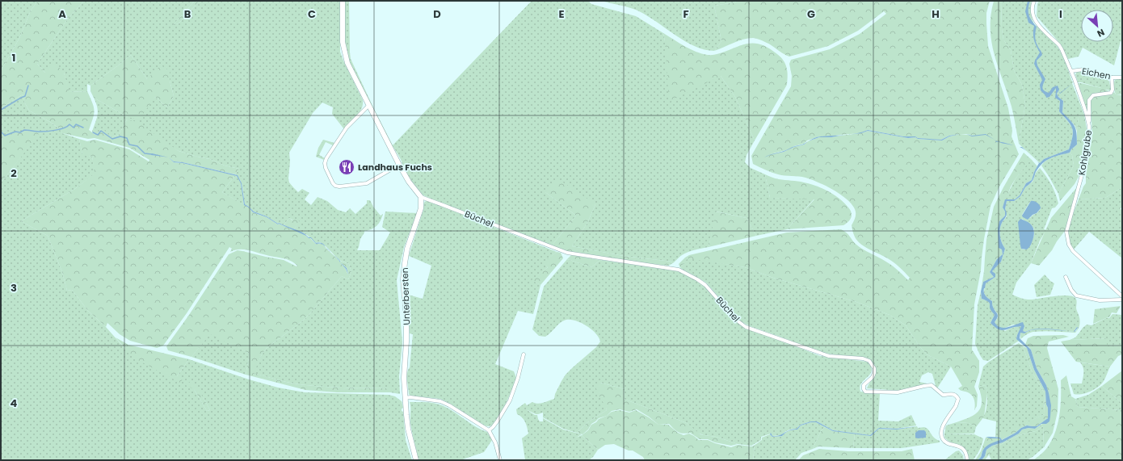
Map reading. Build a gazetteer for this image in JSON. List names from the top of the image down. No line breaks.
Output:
{"streets":{"street":["Eichen","Kohlgrube","Büchel","Unterbersten"]},"crossings":[["Eichen","Kohlgrube"],["Büchel","Unterbersten"]],"places":{"restaurant":["Landhaus Fuchs"]},"north":"bottom right","grid":{"columns":["A","B","C","D","E","F","G","H","I"],"rows":["1","2","3","4"]}}
